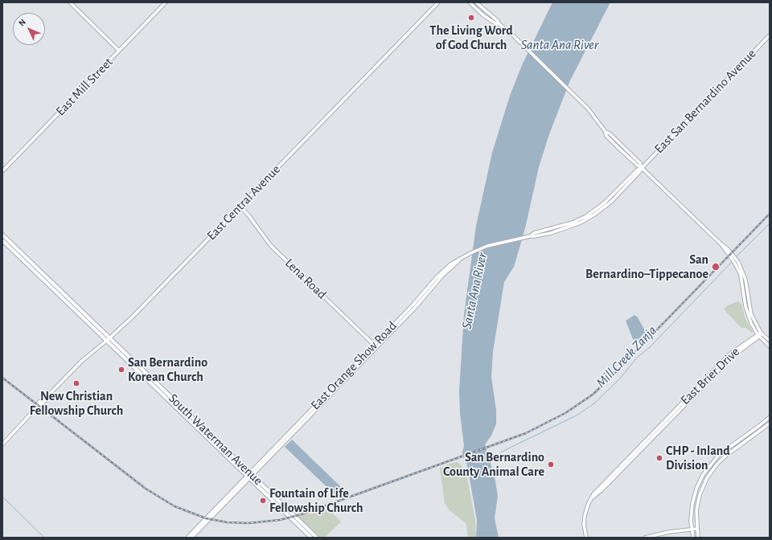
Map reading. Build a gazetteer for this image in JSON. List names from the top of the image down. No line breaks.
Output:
{"streets":{"main road":["East Mill Street","East San Bernardino Avenue","East Central Avenue","Lena Road","East Orange Show Road","East Brier Drive","South Waterman Avenue"]},"crossings":[["East San Bernardino Avenue","East Orange Show Road"],["East Central Avenue","Lena Road"],["East Central Avenue","South Waterman Avenue"],["Lena Road","East Orange Show Road"],["East Orange Show Road","South Waterman Avenue"]],"water":["Santa Ana River","Mill Creek Zanja"],"places":["The Living Word of God Church","San Bernardino–Tippecanoe","San Bernardino Korean Church","New Christian Fellowship Church","CHP - Inland Division","San Bernardino County Animal Care","Fountain of Life Fellowship Church"],"north":"top left"}
